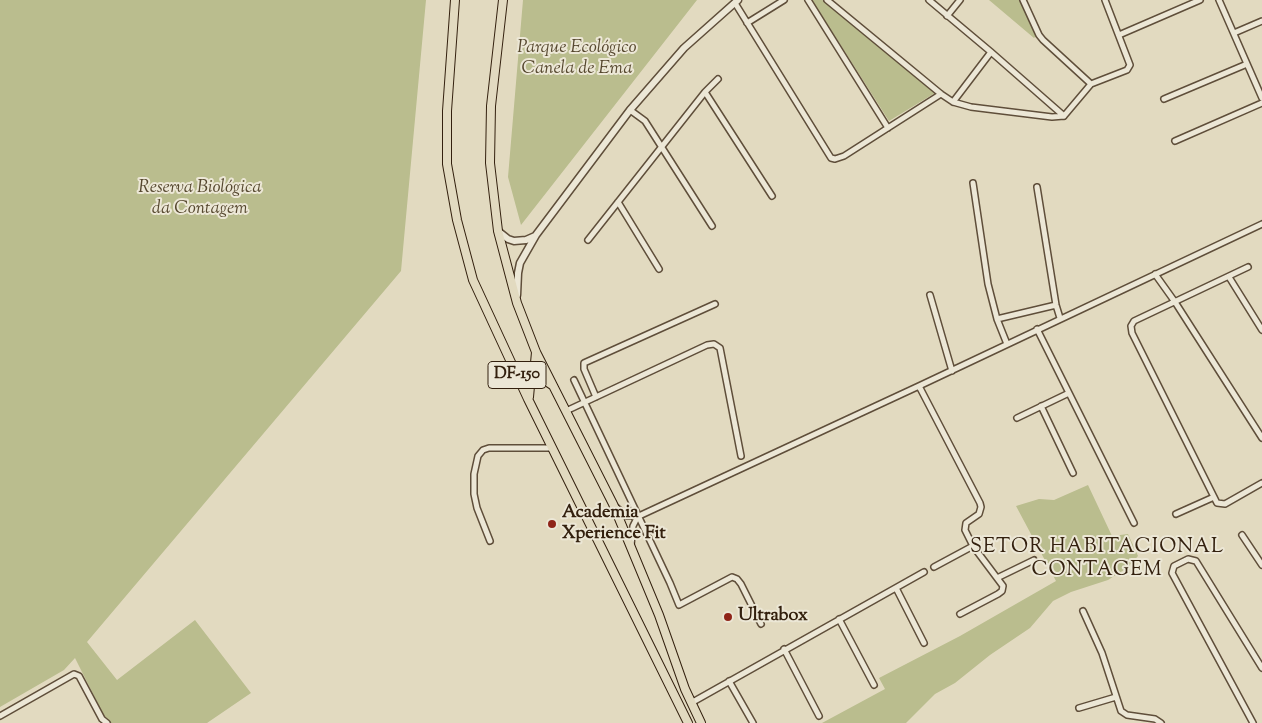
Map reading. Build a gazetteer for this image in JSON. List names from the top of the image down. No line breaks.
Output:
{"streets":{"main road":["DF-150"]},"districts":["SETOR HABITACIONAL CONTAGEM"],"parks":["Parque Ecológico Canela de Ema","Reserva Biológica da Contagem"],"places":["Academia Xperience Fit","Ultrabox"]}
